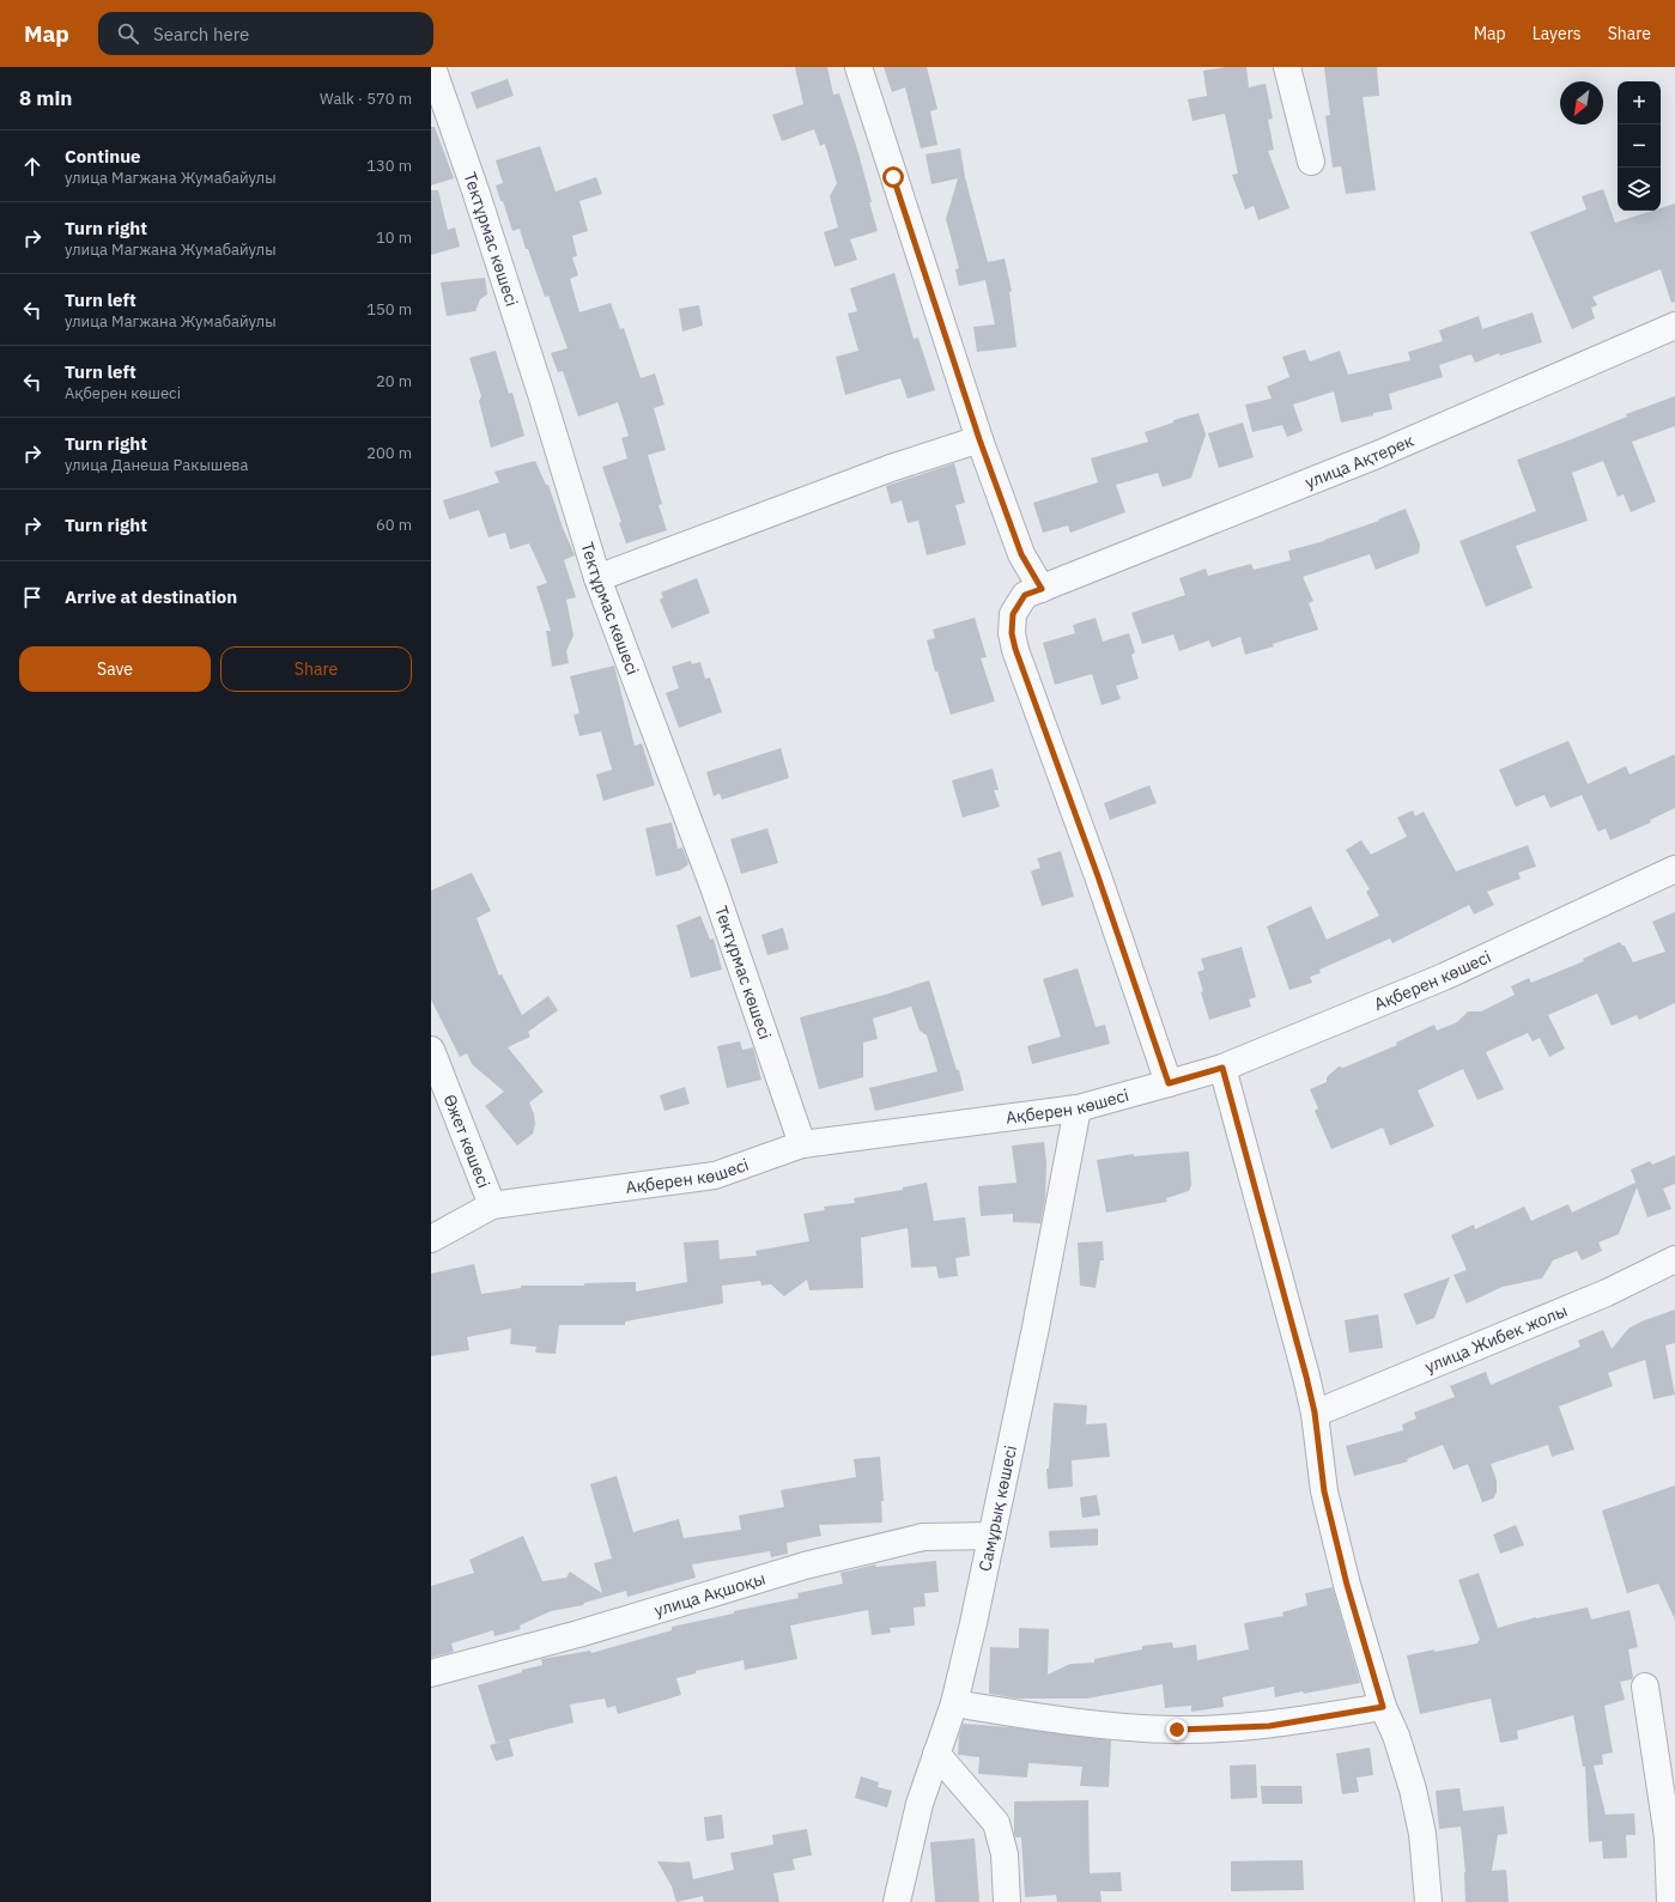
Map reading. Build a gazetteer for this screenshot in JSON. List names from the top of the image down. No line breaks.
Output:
{"streets":{"street":["Тектұрмас көшесі","улица Ақтерек","Ақберен көшесі","Өжет көшесі","улица Жибек жолы","Самұрық көшесі","улица Ақшоқы"]},"crossings":[["Тектұрмас көшесі","Ақберен көшесі"],["улица Ақтерек","Ақберен көшесі"],["Ақберен көшесі","Өжет көшесі"],["Ақберен көшесі","Самұрық көшесі"],["Самұрық көшесі","улица Ақшоқы"]],"north":"bottom left","page":{"header":"Map","search":"Search here","nav":["Map","Layers","Share"],"heading":["8 min","Walk · 570 m"],"map_buttons":["+","−"],"list":[["Continue","улица Магжана Жумабайулы","130 m"],["Turn right","улица Магжана Жумабайулы","10 m"],["Turn left","улица Магжана Жумабайулы","150 m"],["Turn left","Ақберен көшесі","20 m"],["Turn right","улица Данеша Ракышева","200 m"],["Turn right","60 m"],"Arrive at destination"],"buttons":["Save","Share"]}}
